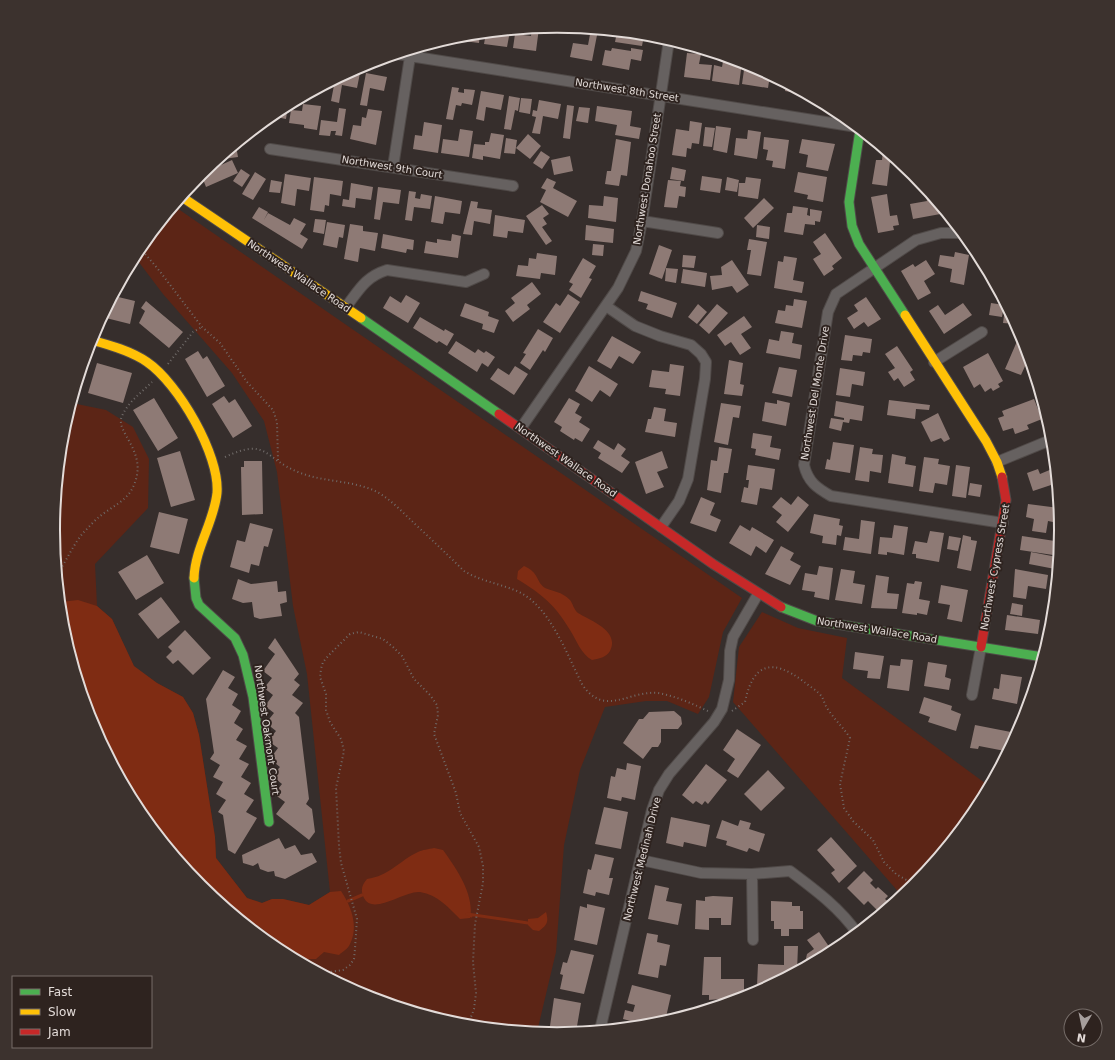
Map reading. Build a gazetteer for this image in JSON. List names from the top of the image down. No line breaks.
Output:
{"streets":{"street":["Northwest 8th Street","Northwest 9th Court","Northwest Donahoo Street","Northwest Wallace Road","Northwest Del Monte Drive","Northwest Cypress Street","Northwest Oakmont Court","Northwest Medinah Drive"]},"crossings":[["Northwest 8th Street","Northwest Donahoo Street"],["Northwest Donahoo Street","Northwest Wallace Road"],["Northwest Wallace Road","Northwest Cypress Street"],["Northwest Wallace Road","Northwest Medinah Drive"],["Northwest Del Monte Drive","Northwest Cypress Street"]],"legend":["Fast","Slow","Jam"],"north":"bottom"}
